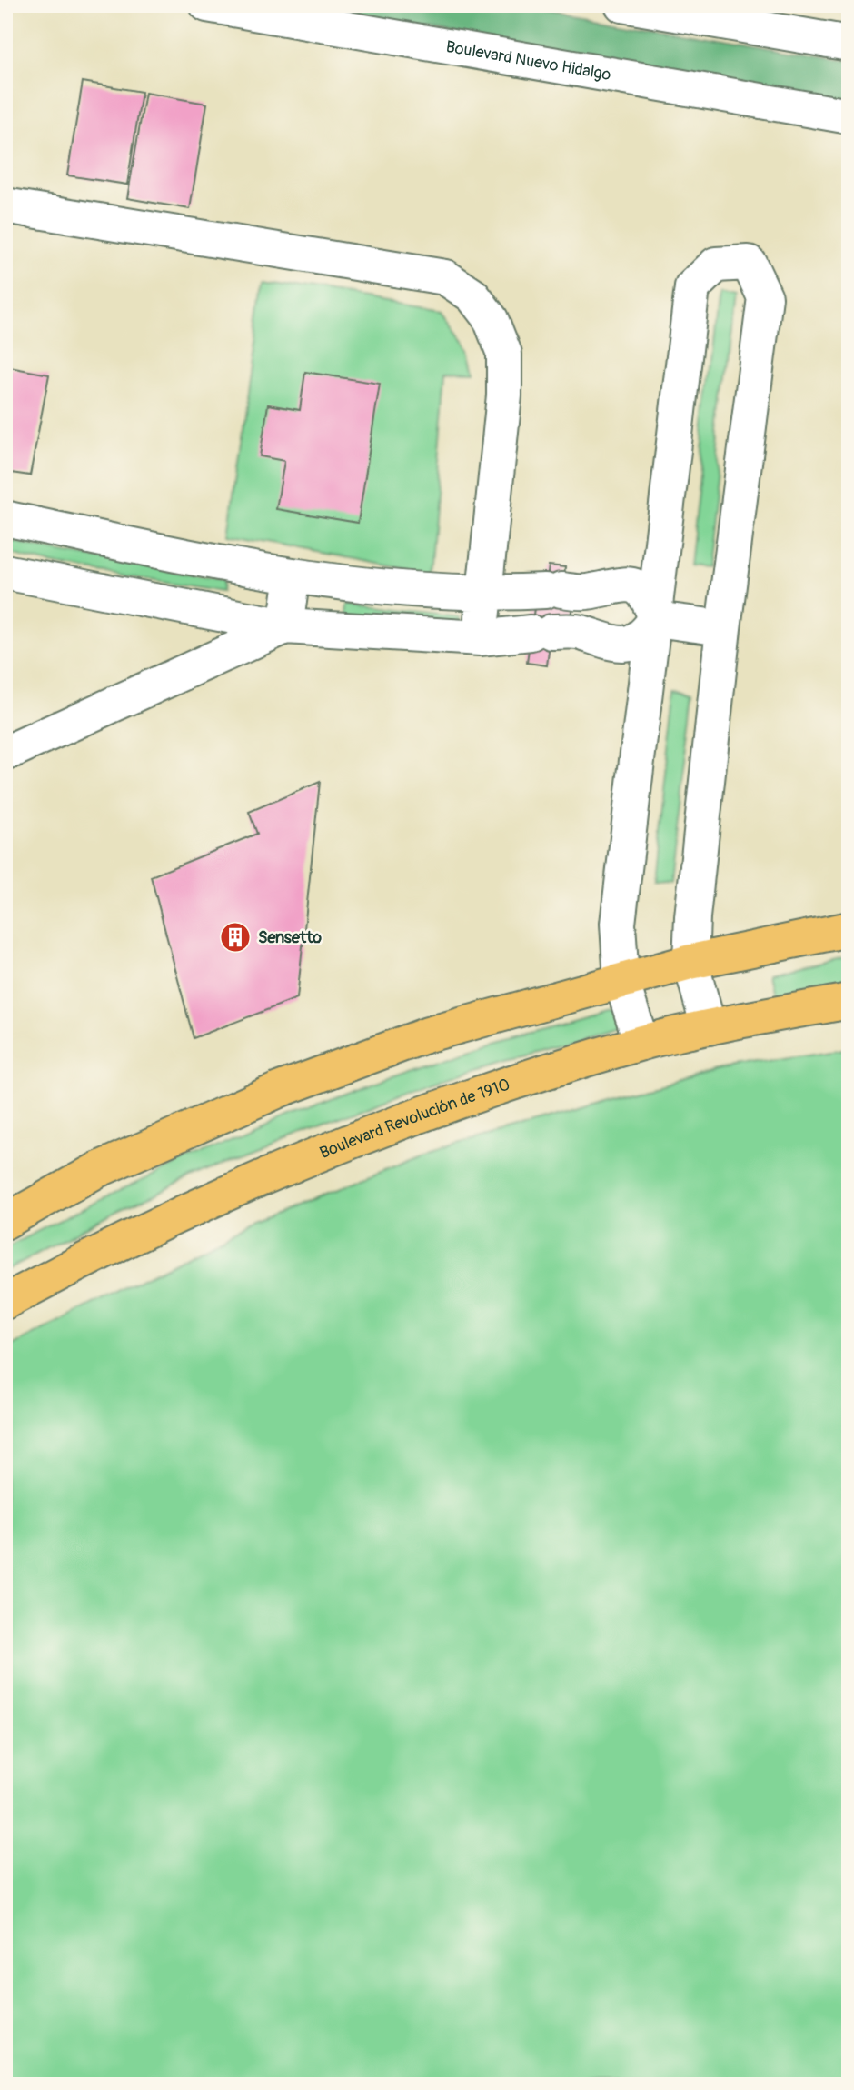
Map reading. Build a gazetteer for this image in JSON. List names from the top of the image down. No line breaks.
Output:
{"streets":{"main road":["Boulevard Revolución de 1910"],"street":["Boulevard Nuevo Hidalgo"]},"places":{"building":["Sensetto"]}}
